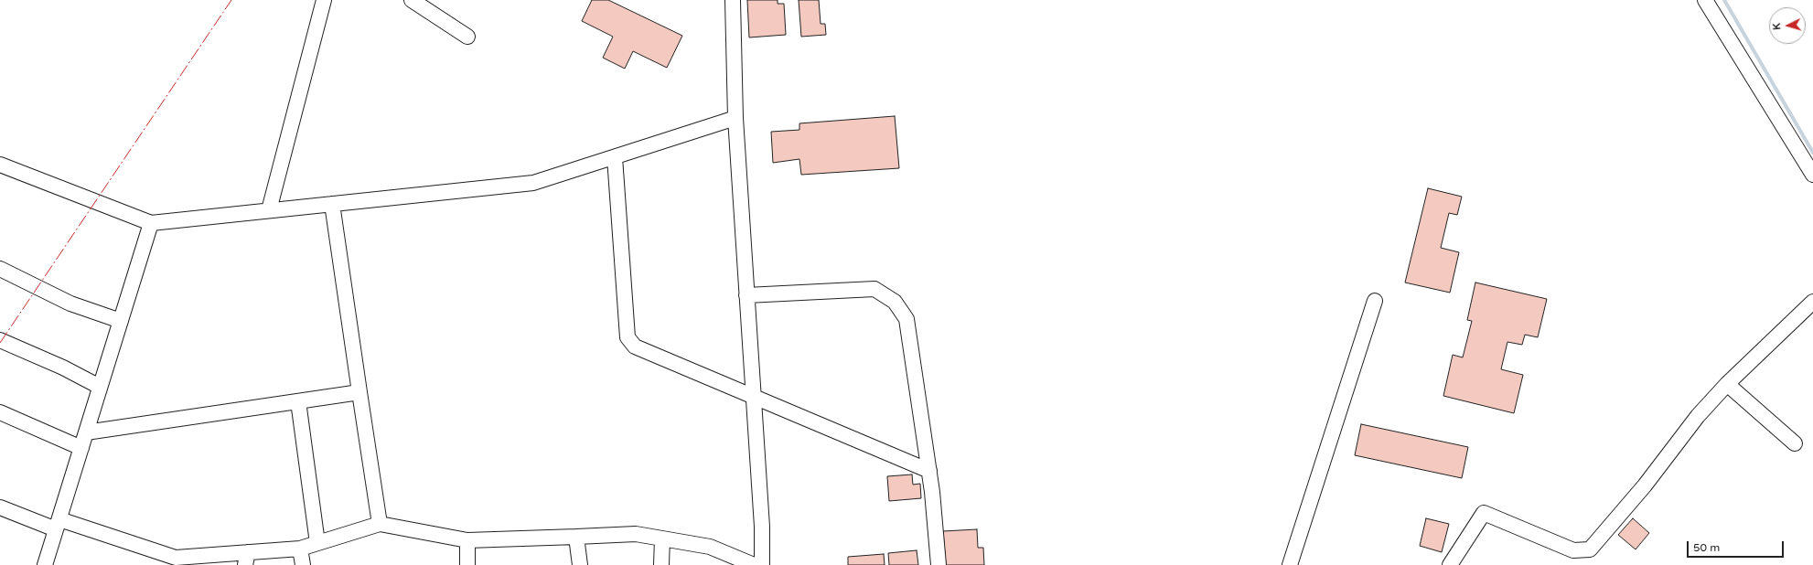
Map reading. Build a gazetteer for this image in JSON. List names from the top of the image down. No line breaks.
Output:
{"scale_bar":"50 m","north":"left"}
